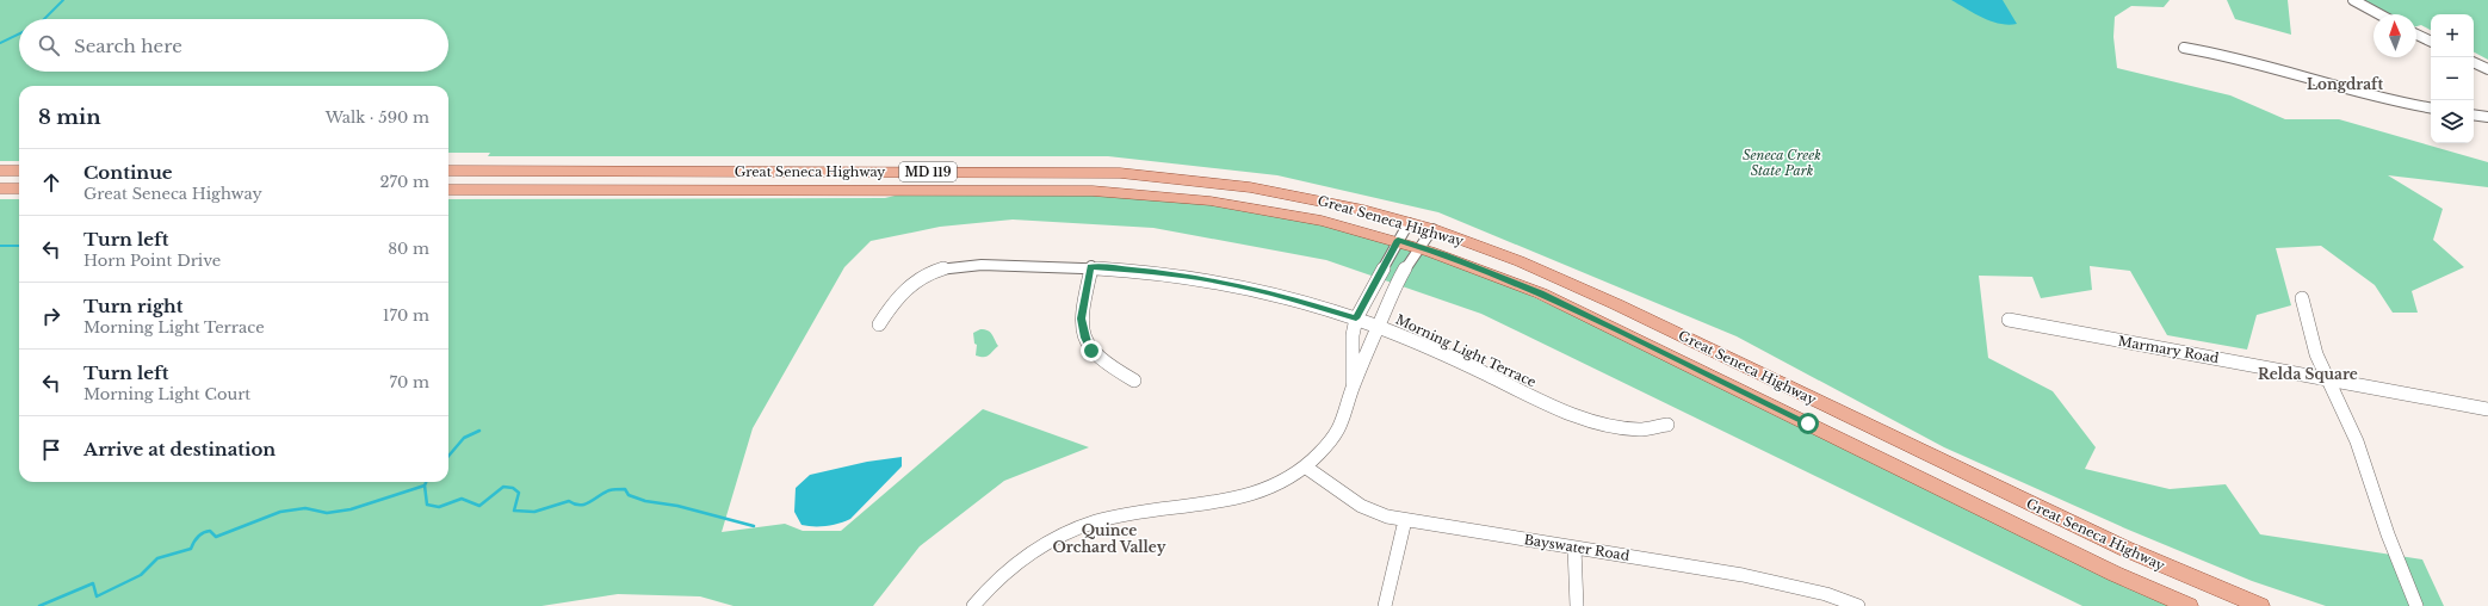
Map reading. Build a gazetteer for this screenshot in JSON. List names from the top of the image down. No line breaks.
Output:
{"streets":{"main road":["Great Seneca Highway","MD 119"],"street":["Marmary Road","Morning Light Terrace","Bayswater Road"]},"districts":["Longdraft","Relda Square","Quince Orchard Valley"],"parks":["Seneca Creek State Park"],"north":"top","page":{"map_buttons":["+","−"],"search":"Search here","heading":["8 min","Walk · 590 m"],"list":[["Continue","Great Seneca Highway","270 m"],["Turn left","Horn Point Drive","80 m"],["Turn right","Morning Light Terrace","170 m"],["Turn left","Morning Light Court","70 m"],"Arrive at destination"]}}
